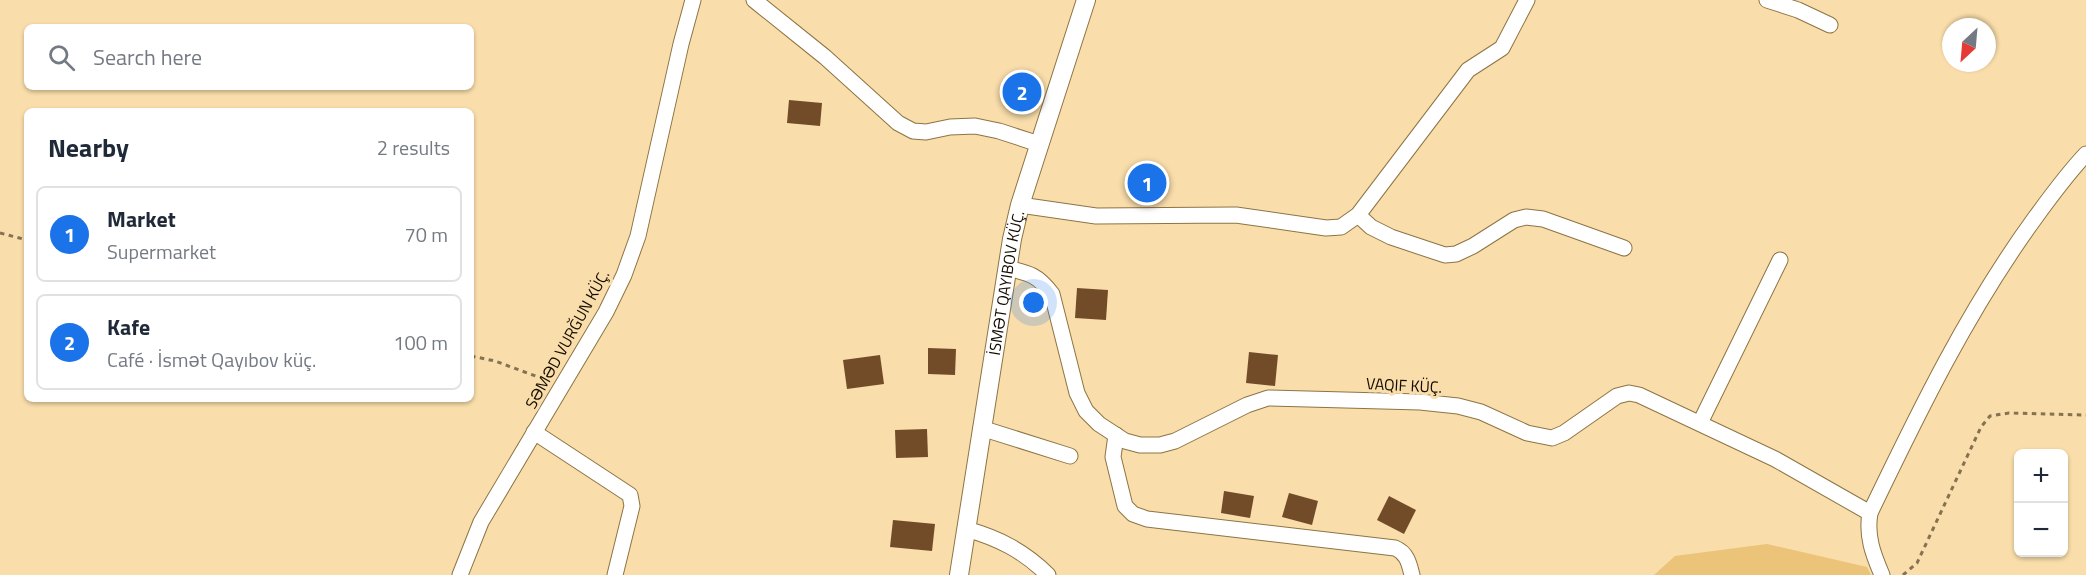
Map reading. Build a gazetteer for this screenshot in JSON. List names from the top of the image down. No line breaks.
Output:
{"streets":{"street":["SƏMƏD VURĞUN KÜÇ.","VAQIF KÜÇ."]},"north":"bottom left","page":{"search":"Search here","pins":["2","1"],"heading":["Nearby","2 results"],"list":[{"mark":"1","name":"Market","note":"Supermarket","value":"70 m"},{"mark":"2","name":"Kafe","note":"Café · İsmət Qayıbov küç.","value":"100 m"}],"map_buttons":["+","−"]}}
